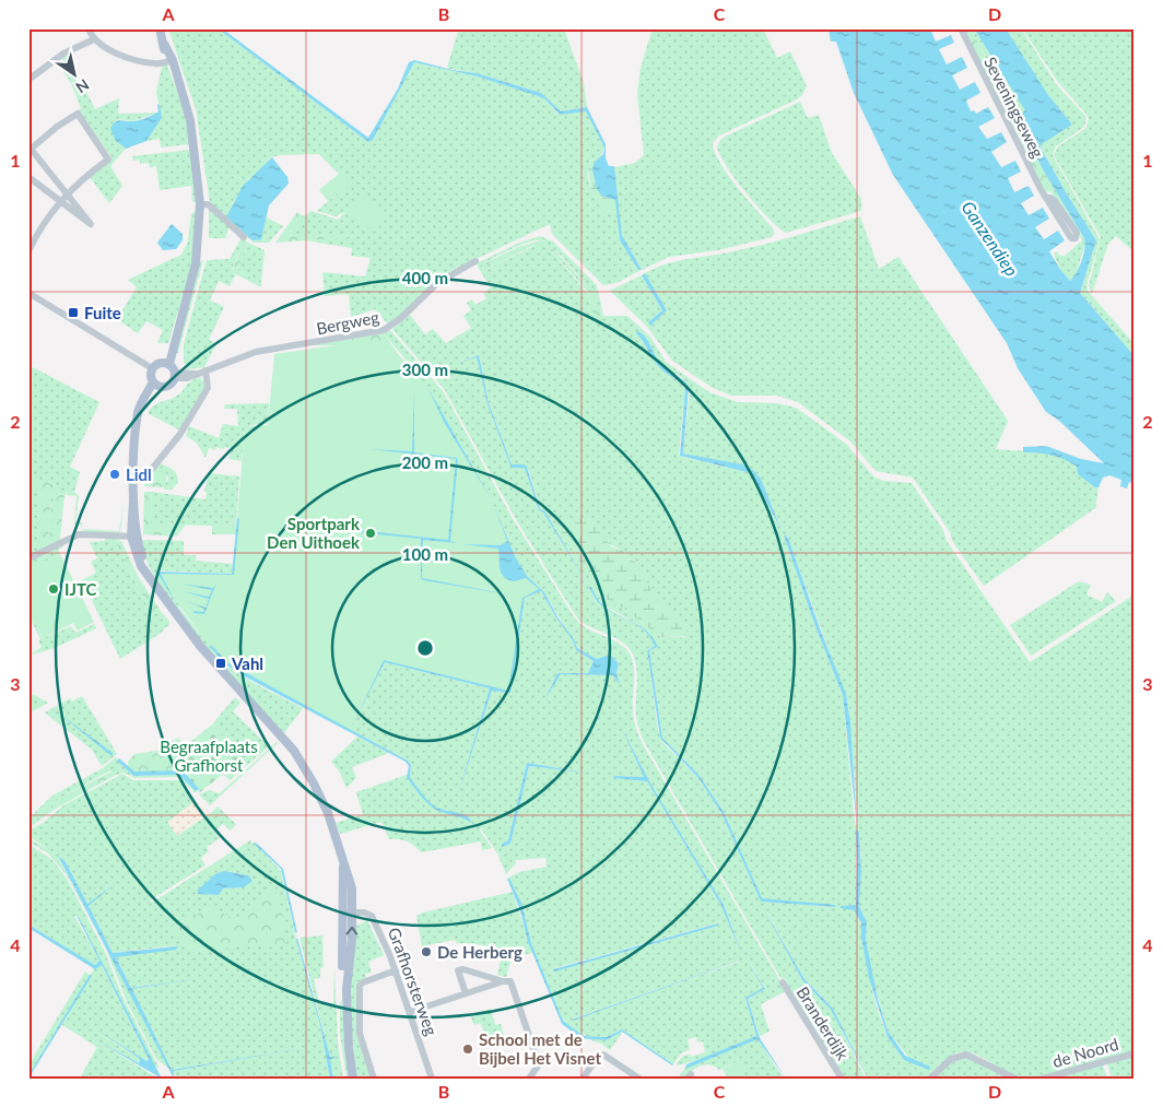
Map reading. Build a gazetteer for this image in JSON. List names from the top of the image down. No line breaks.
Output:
{"streets":{"street":["Seveningseweg","Bergweg","Grafhorsterweg","Branderdijk","de Noord"]},"water":["Ganzendiep"],"parks":["Begraafplaats Grafhorst"],"places":{"transit":["Fuite","Vahl"],"other":["Lidl","Sportpark Den Uithoek","IJTC","De Herberg","School met de Bijbel Het Visnet"]},"north":"bottom right","grid":{"columns":["A","B","C","D"],"rows":["1","2","3","4"]},"rings":["400 m","300 m","200 m","100 m"]}
